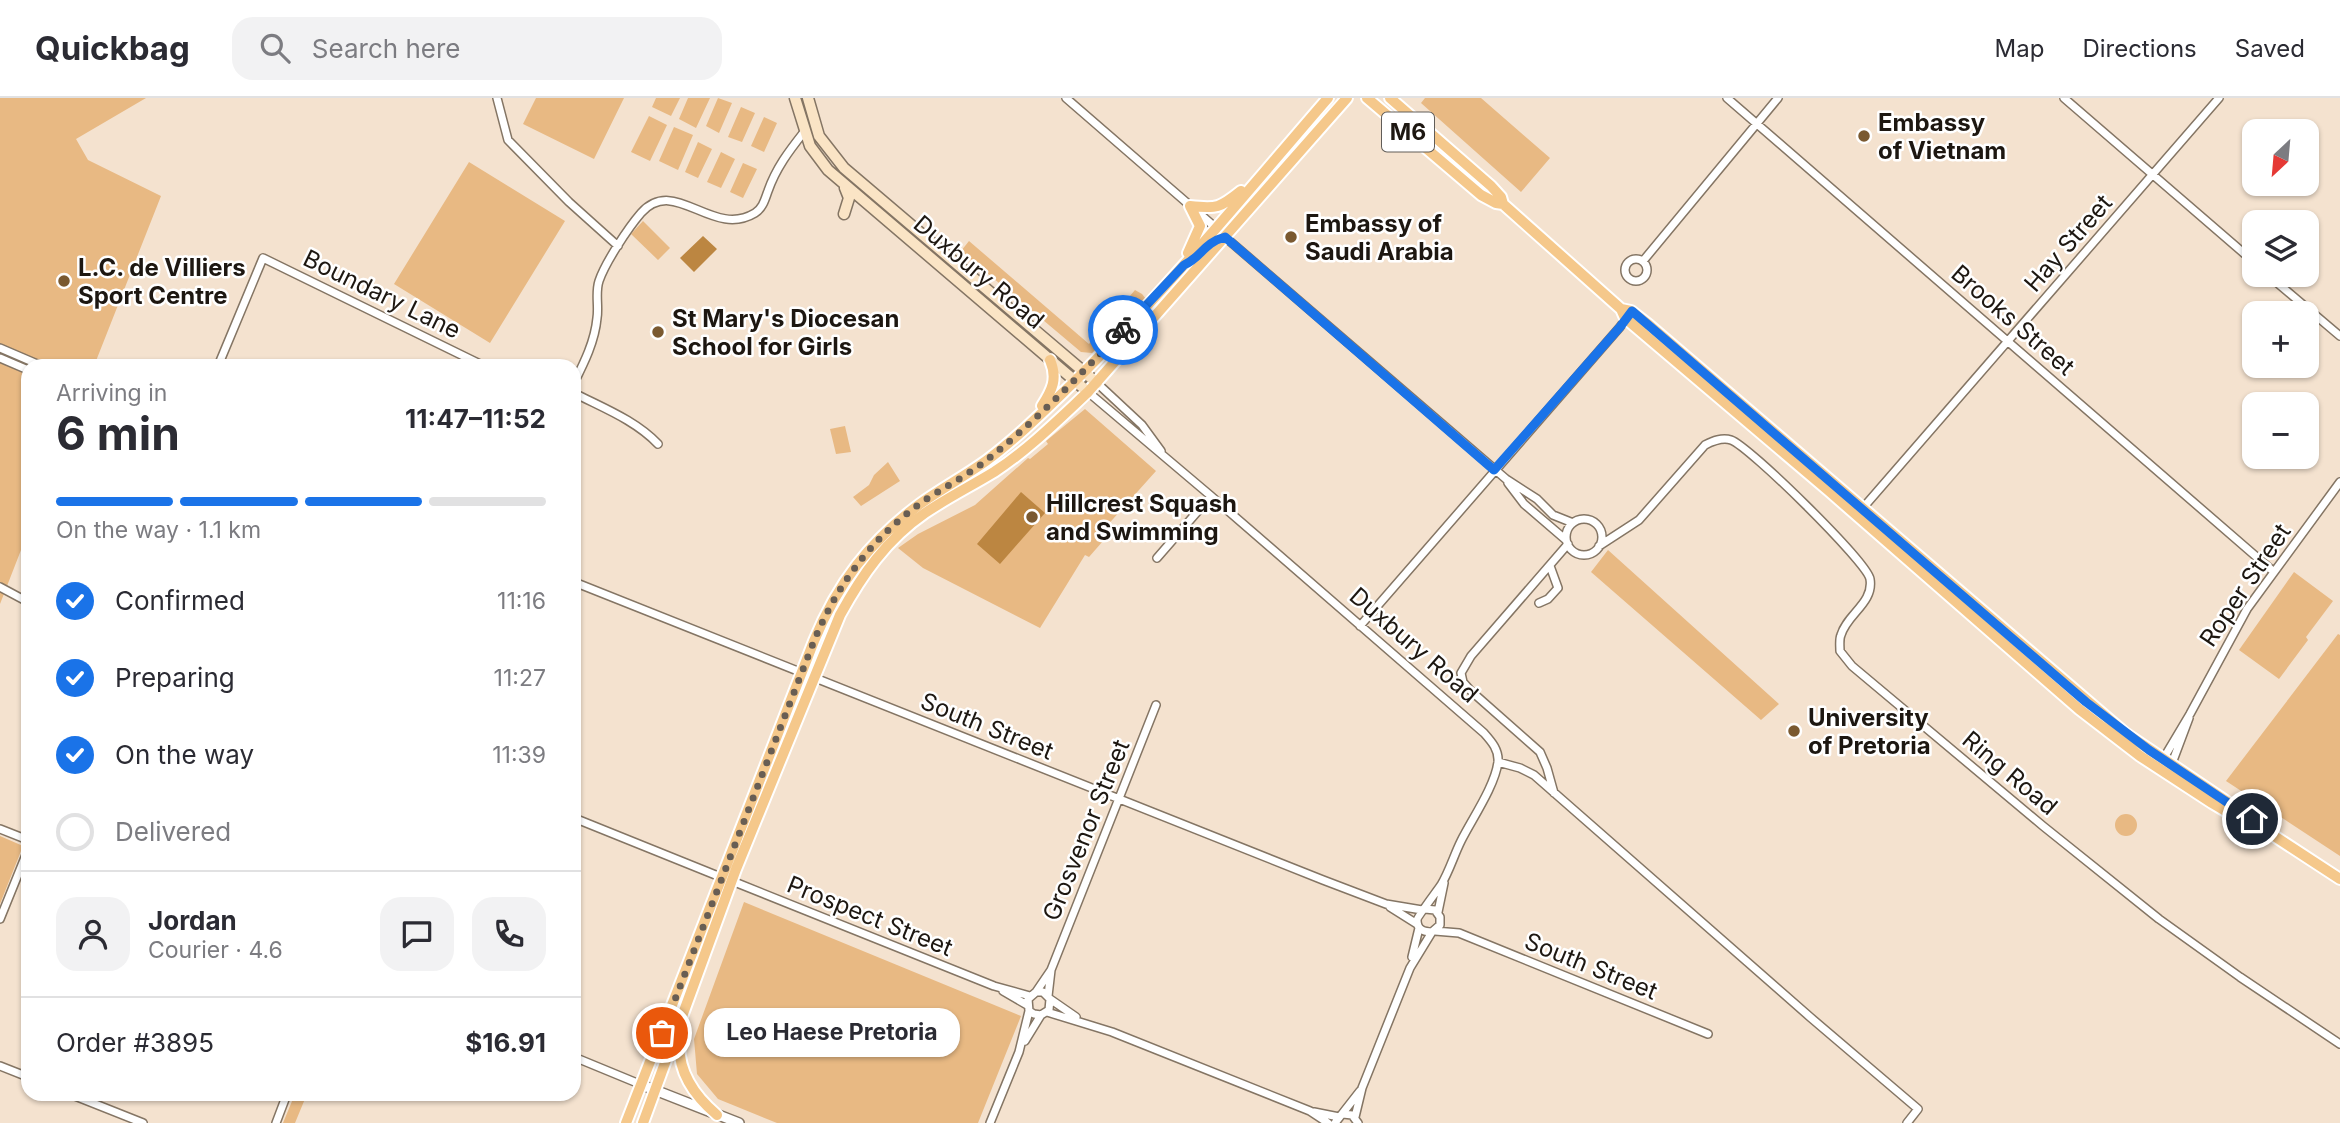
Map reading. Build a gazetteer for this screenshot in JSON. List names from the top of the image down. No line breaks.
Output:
{"streets":{"main road":["M6","Duxbury Road"],"street":["Hay Street","Boundary Lane","Brooks Street","Roper Street","South Street","Ring Road","Grosvenor Street","Prospect Street"]},"crossings":[["M6","Hay Street"],["M6","Roper Street"],["Hay Street","Brooks Street"],["Brooks Street","Roper Street"],["South Street","Grosvenor Street"],["Grosvenor Street","Prospect Street"]],"places":["Embassy of Vietnam","Embassy of Saudi Arabia","L.C. de Villiers Sport Centre","St Mary's Diocesan School for Girls","Hillcrest Squash and Swimming","University of Pretoria","Leo Haese Pretoria"],"north":"bottom left","page":{"header":"Quickbag","search":"Search here","nav":["Map","Directions","Saved"],"map_buttons":["+","−"],"heading":["6 min","Arriving in","11:47–11:52"],"panel":["Jordan","Courier · 4.6","Order #3895","$16.91"],"bar":"On the way · 1.1 km","list":[["Confirmed","11:16"],["Preparing","11:27"],["On the way","11:39"],"Delivered"],"bubble":"Leo Haese Pretoria"}}
